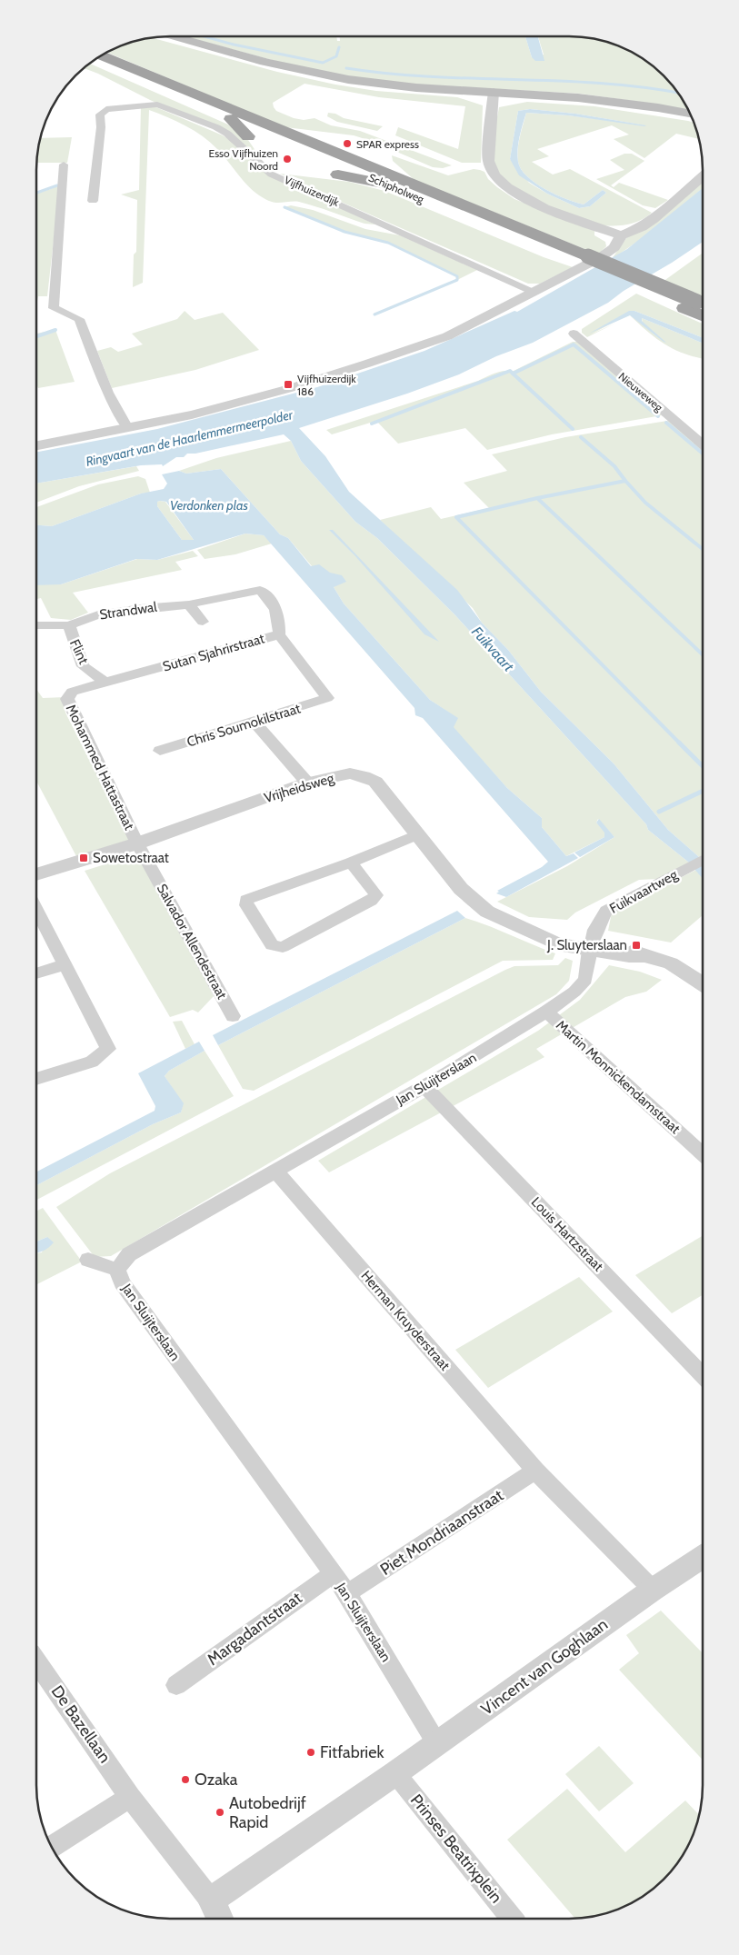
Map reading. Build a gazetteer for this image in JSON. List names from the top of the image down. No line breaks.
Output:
{"streets":{"highway":["Schipholweg"],"street":["Vijfhuizerdijk","Nieuweweg","Strandwal","Flint","Sutan Sjahrirstraat","Chris Soumokilstraat","Mohammed Hattastraat","Vrijheidsweg","Fuikvaartweg","Salvador Allendestraat","Martin Monnickendamstraat","Jan Sluijterslaan","Louis Hartzstraat","Herman Kruyderstraat","Piet Mondriaanstraat","Margadantstraat","Vincent van Goghlaan","De Bazellaan","Prinses Beatrixplein"]},"crossings":[["Strandwal","Flint"],["Strandwal","Sutan Sjahrirstraat"],["Flint","Sutan Sjahrirstraat"],["Sutan Sjahrirstraat","Chris Soumokilstraat"],["Sutan Sjahrirstraat","Mohammed Hattastraat"],["Mohammed Hattastraat","Vrijheidsweg"],["Mohammed Hattastraat","Salvador Allendestraat"],["Vrijheidsweg","Fuikvaartweg"],["Vrijheidsweg","Salvador Allendestraat"],["Vrijheidsweg","Jan Sluijterslaan"],["Fuikvaartweg","Jan Sluijterslaan"],["Martin Monnickendamstraat","Jan Sluijterslaan"],["Jan Sluijterslaan","Louis Hartzstraat"],["Jan Sluijterslaan","Herman Kruyderstraat"],["Jan Sluijterslaan","Piet Mondriaanstraat"],["Jan Sluijterslaan","Margadantstraat"],["Jan Sluijterslaan","Vincent van Goghlaan"],["Herman Kruyderstraat","Piet Mondriaanstraat"]],"water":["Ringvaart van de Haarlemmermeerpolder","Verdonken plas","Fuikvaart"],"places":{"other":["SPAR express","Esso Vijfhuizen Noord","Fitfabriek","Ozaka","Autobedrijf Rapid"],"transit":["Vijfhuizerdijk 186","Sowetostraat","J. Sluyterslaan"]}}
